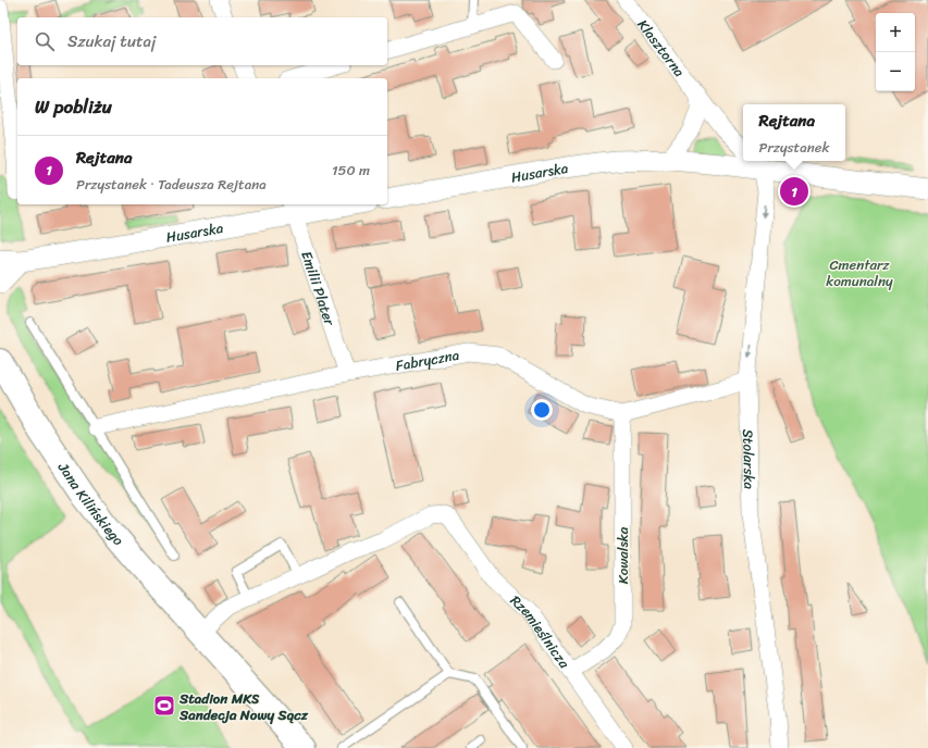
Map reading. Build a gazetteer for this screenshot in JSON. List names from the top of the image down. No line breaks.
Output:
{"streets":{"main road":["Jana Kilińskiego"],"street":["Klasztorna","Husarska","Emilii Plater","Fabryczna","Stolarska","Kowalska","Rzemieślnicza"]},"crossings":[["Husarska","Emilii Plater"],["Husarska","Stolarska"],["Emilii Plater","Fabryczna"],["Fabryczna","Stolarska"],["Fabryczna","Kowalska"],["Kowalska","Rzemieślnicza"]],"one_way":["Stolarska"],"parks":["Cmentarz komunalny"],"places":{"sports":["Stadion MKS Sandecja Nowy Sącz"]},"page":{"map_buttons":["+","−"],"search":"Szukaj tutaj","heading":"W pobliżu","popup":["Rejtana","Przystanek"],"list":[{"mark":"1","name":"Rejtana","note":"Przystanek · Tadeusza Rejtana","value":"150 m"}],"pins":"1"}}
